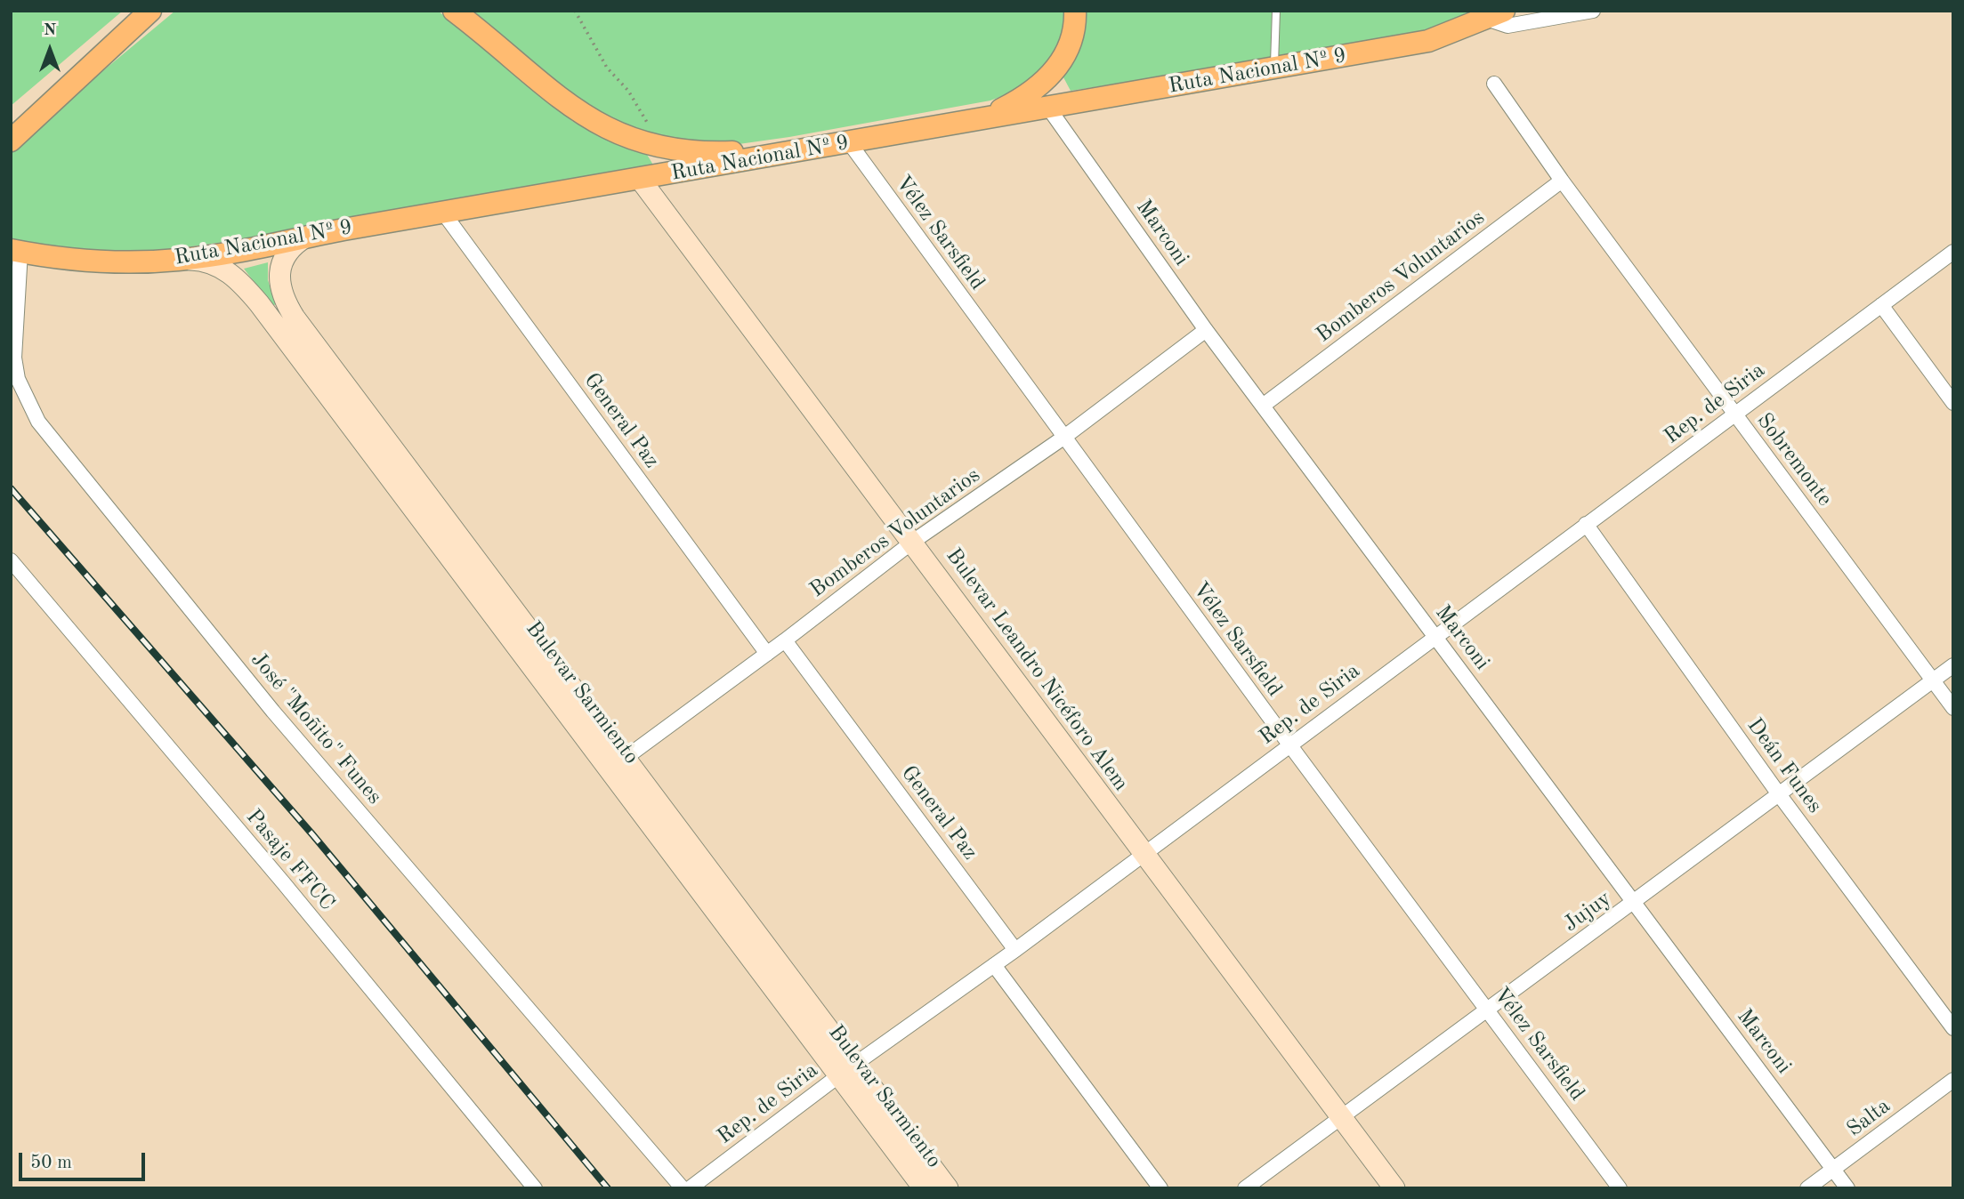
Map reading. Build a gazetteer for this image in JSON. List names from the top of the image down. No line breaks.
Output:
{"streets":{"main road":["Ruta Nacional Nº 9","Bulevar Leandro Nicéforo Alem","Bulevar Sarmiento"],"street":["Vélez Sarsfield","Marconi","Bomberos Voluntarios","Rep. de Siria","General Paz","Sobremonte","José \"Moñito\" Funes","Deán Funes","Pasaje FFCC","Jujuy","Salta"]},"crossings":[["Ruta Nacional Nº 9","Vélez Sarsfield"],["Ruta Nacional Nº 9","Marconi"],["Ruta Nacional Nº 9","General Paz"],["Ruta Nacional Nº 9","Bulevar Leandro Nicéforo Alem"],["Ruta Nacional Nº 9","Bulevar Sarmiento"],["Ruta Nacional Nº 9","José \"Moñito\" Funes"],["Vélez Sarsfield","Bomberos Voluntarios"],["Vélez Sarsfield","Rep. de Siria"],["Vélez Sarsfield","Jujuy"],["Marconi","Bomberos Voluntarios"],["Marconi","Rep. de Siria"],["Marconi","Jujuy"],["Marconi","Salta"],["Bomberos Voluntarios","General Paz"],["Bomberos Voluntarios","Sobremonte"],["Bomberos Voluntarios","Bulevar Leandro Nicéforo Alem"],["Bomberos Voluntarios","Bulevar Sarmiento"],["Rep. de Siria","General Paz"],["Rep. de Siria","Sobremonte"],["Rep. de Siria","Bulevar Leandro Nicéforo Alem"],["Rep. de Siria","Bulevar Sarmiento"],["Rep. de Siria","Deán Funes"],["Sobremonte","Jujuy"],["Bulevar Leandro Nicéforo Alem","Jujuy"],["Deán Funes","Jujuy"]],"scale_bar":"50 m","north":"top"}
